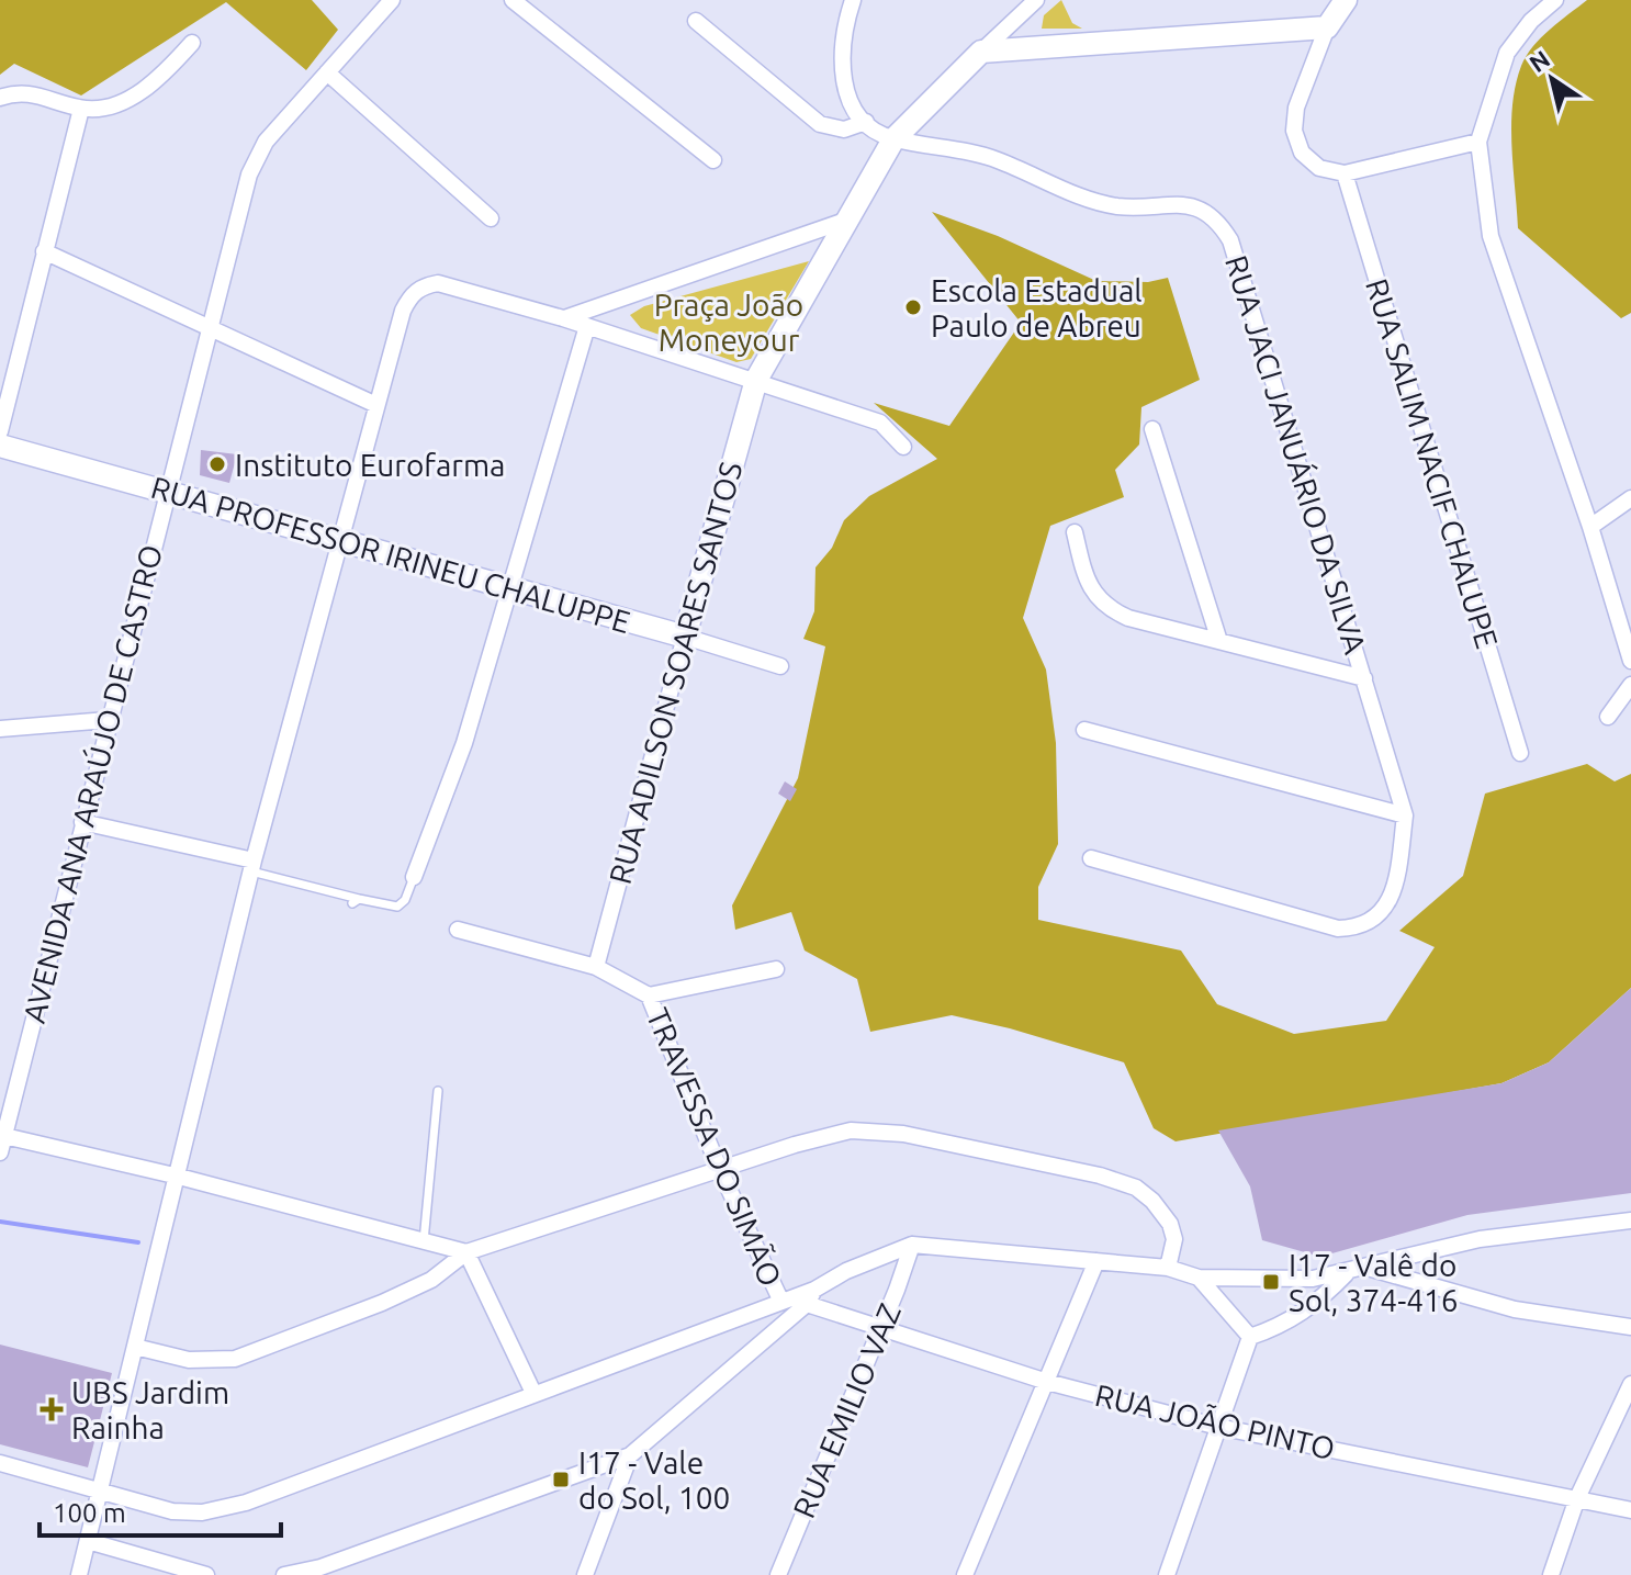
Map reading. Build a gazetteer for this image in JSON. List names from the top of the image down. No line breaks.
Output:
{"streets":{"street":["RUA JACI JANUÁRIO DA SILVA","RUA SALIM NACIF CHALUPE","RUA PROFESSOR IRINEU CHALUPPE","RUA ADILSON SOARES SANTOS","AVENIDA ANA ARAÚJO DE CASTRO","TRAVESSA DO SIMÃO","RUA EMILIO VAZ","RUA JOÃO PINTO"]},"crossings":[["RUA JACI JANUÁRIO DA SILVA","RUA ADILSON SOARES SANTOS"],["RUA PROFESSOR IRINEU CHALUPPE","RUA ADILSON SOARES SANTOS"],["RUA PROFESSOR IRINEU CHALUPPE","AVENIDA ANA ARAÚJO DE CASTRO"],["RUA EMILIO VAZ","RUA JOÃO PINTO"]],"parks":["Praça João Moneyour"],"places":{"other":["Escola Estadual Paulo de Abreu","Instituto Eurofarma"],"transit":["I17 - Valê do Sol, 374-416","I17 - Vale do Sol, 100"],"health":["UBS Jardim Rainha"]},"scale_bar":"100 m","north":"top left"}
